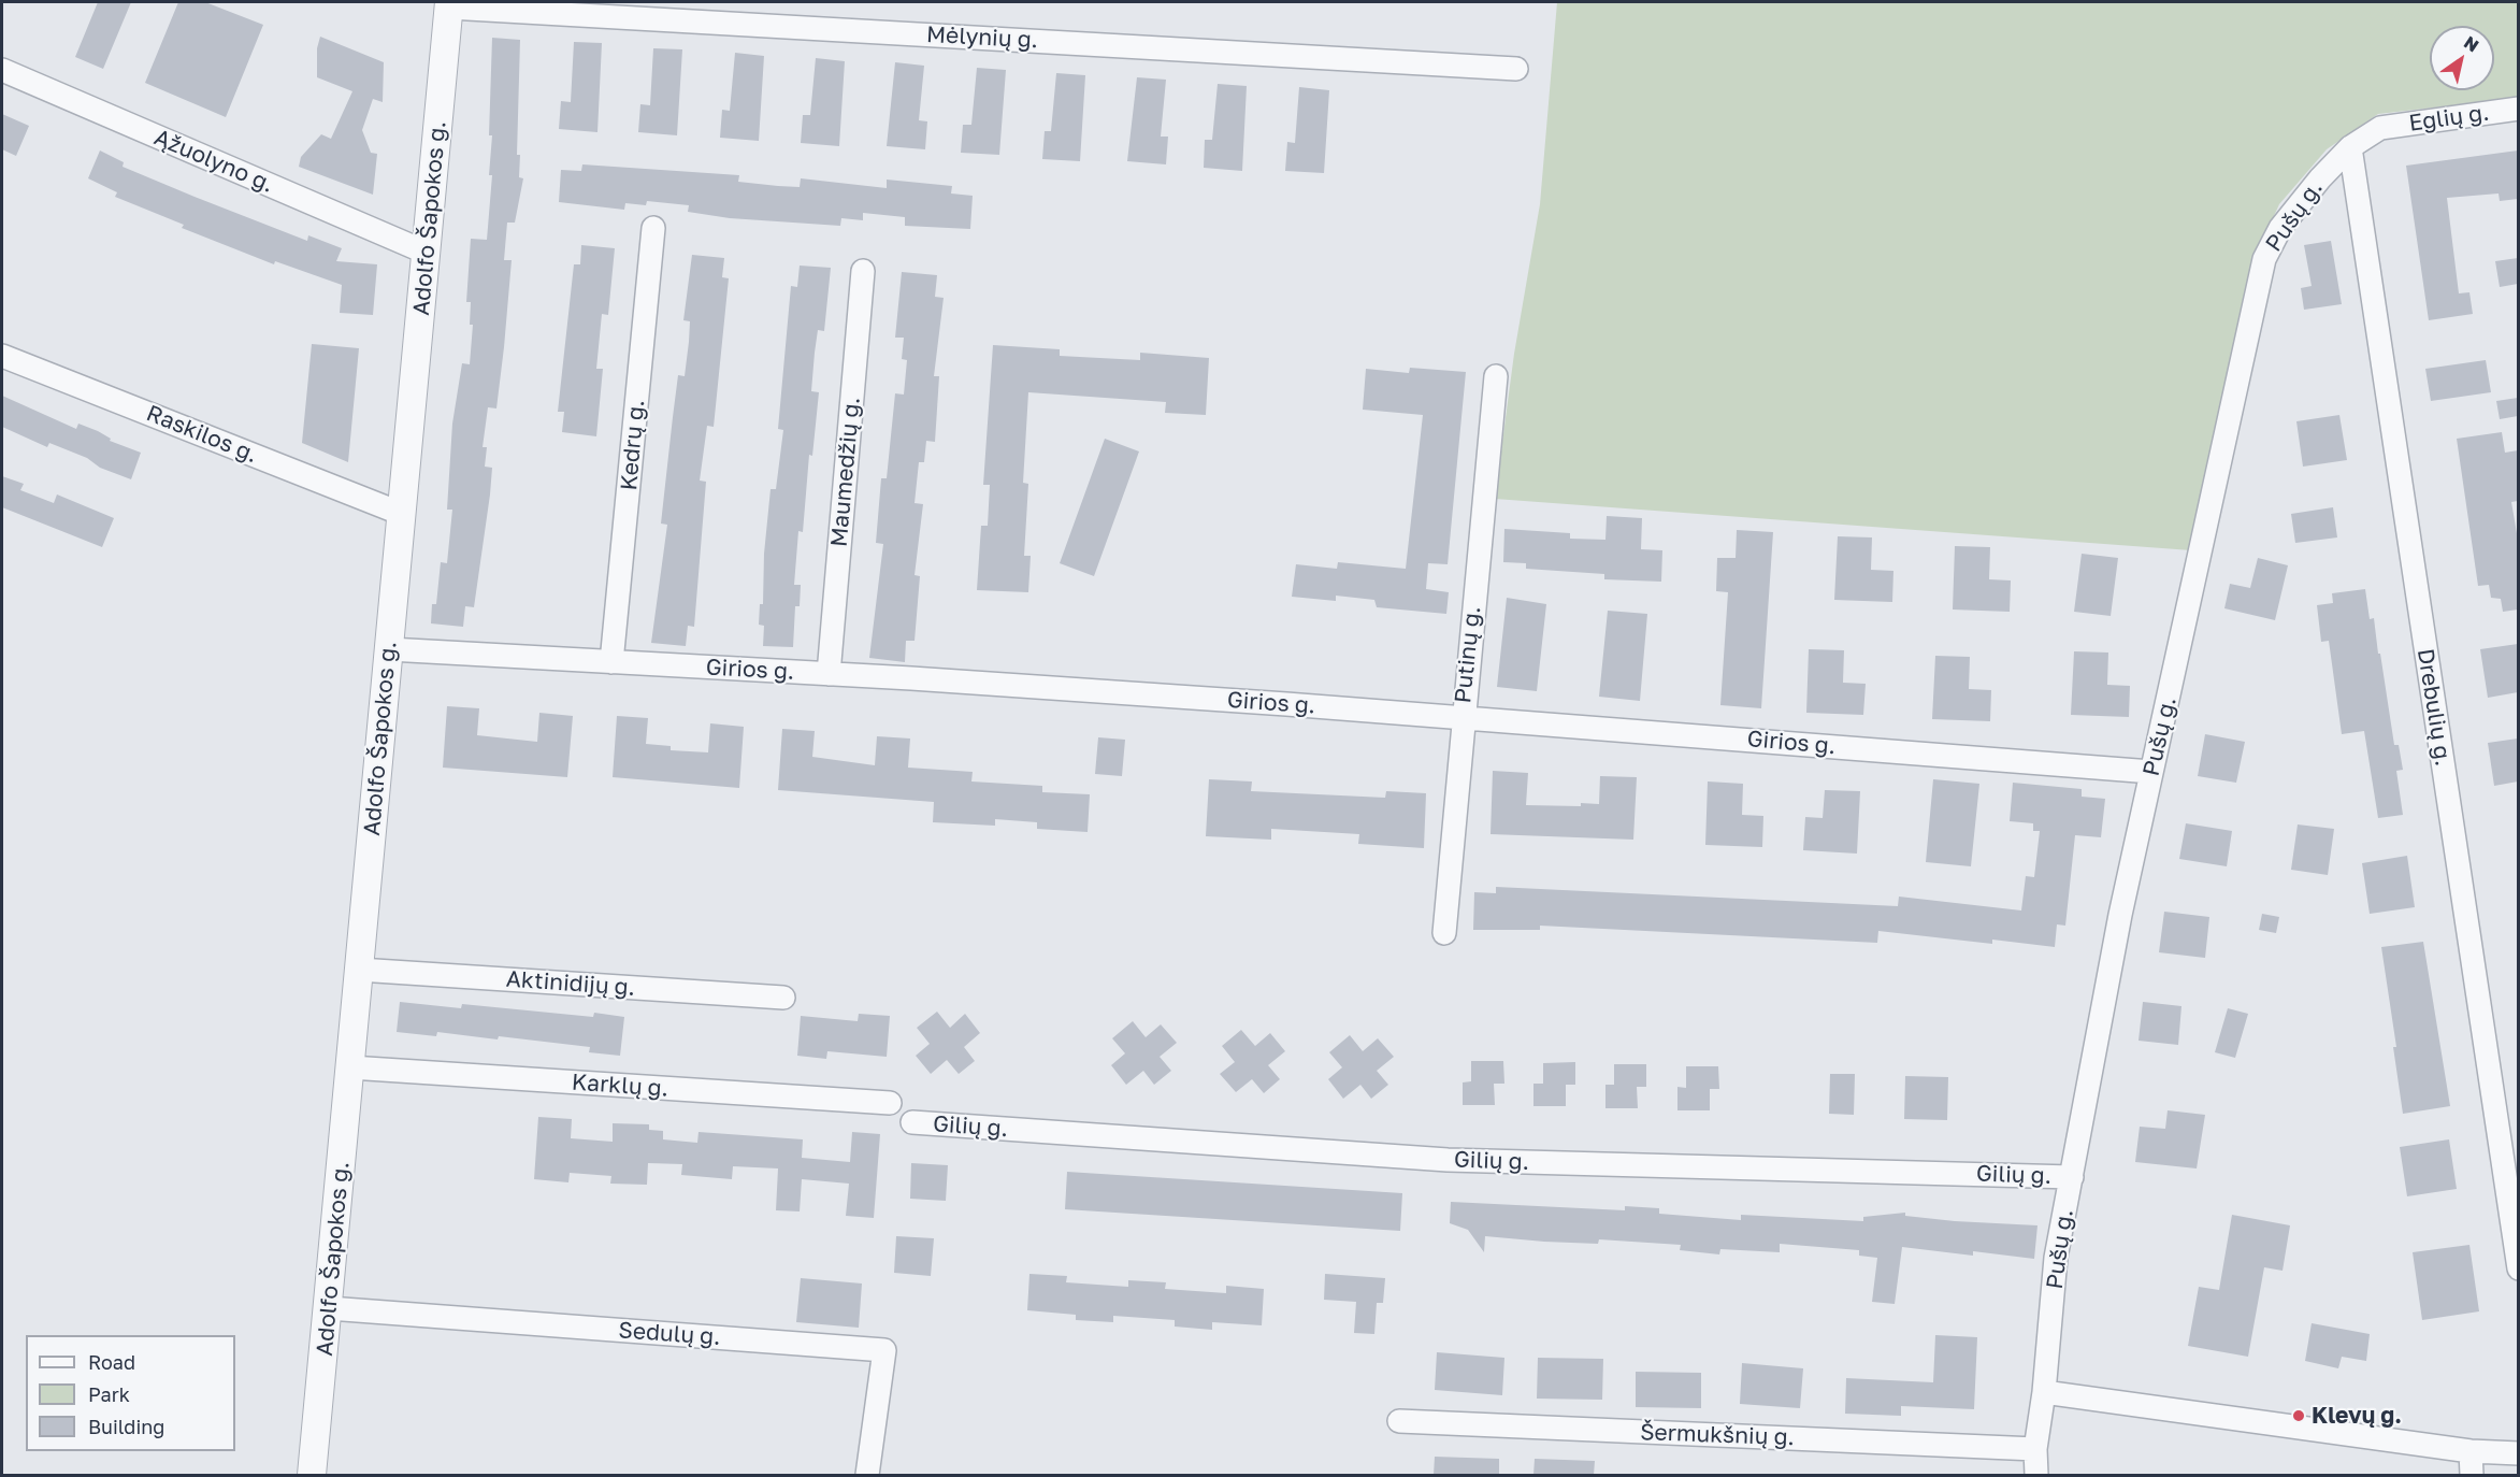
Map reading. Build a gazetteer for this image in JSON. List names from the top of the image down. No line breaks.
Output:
{"streets":{"street":["Mėlynių g.","Eglių g.","Ąžuolyno g.","Pušų g.","Adolfo Šapokos g.","Raskilos g.","Kedrų g.","Maumedžių g.","Putinų g.","Girios g.","Drebulių g.","Aktinidijų g.","Karklų g.","Gilių g.","Sedulų g.","Šermukšnių g."]},"crossings":[["Mėlynių g.","Adolfo Šapokos g."],["Eglių g.","Pušų g."],["Ąžuolyno g.","Adolfo Šapokos g."],["Pušų g.","Girios g."],["Pušų g.","Drebulių g."],["Pušų g.","Gilių g."],["Pušų g.","Šermukšnių g."],["Adolfo Šapokos g.","Raskilos g."],["Adolfo Šapokos g.","Girios g."],["Adolfo Šapokos g.","Aktinidijų g."],["Adolfo Šapokos g.","Karklų g."],["Adolfo Šapokos g.","Sedulų g."],["Kedrų g.","Girios g."],["Maumedžių g.","Girios g."],["Putinų g.","Girios g."]],"places":["Klevų g."],"legend":["Road","Park","Building"],"north":"top right"}
